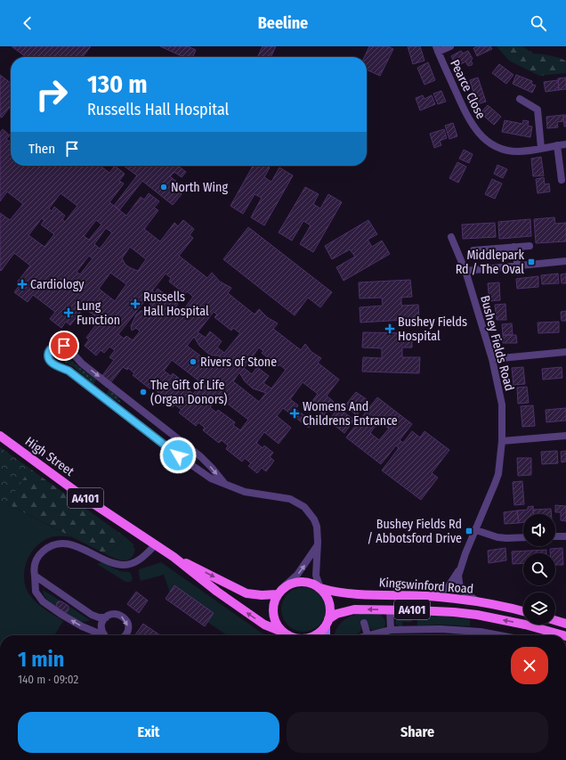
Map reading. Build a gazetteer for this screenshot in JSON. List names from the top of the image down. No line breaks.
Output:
{"streets":{"main road":["High Street","A4101","Kingswinford Road"],"street":["Pearce Close","Bushey Fields Road"]},"crossings":[["Bushey Fields Road","Kingswinford Road"],["High Street","A4101"],["A4101","Kingswinford Road"]],"places":{"other":["North Wing","Rivers of Stone","The Gift of Life (Organ Donors)"],"transit":["Middlepark Rd / The Oval","Bushey Fields Rd / Abbotsford Drive"],"health":["Cardiology","Russells Hall Hospital","Lung Function","Bushey Fields Hospital","Womens And Childrens Entrance"]},"page":{"header":"Beeline","turn":["130 m","Russells Hall Hospital"],"then":"Then","heading":["1 min","140 m · 09:02"],"buttons":["Exit","Share"]}}
